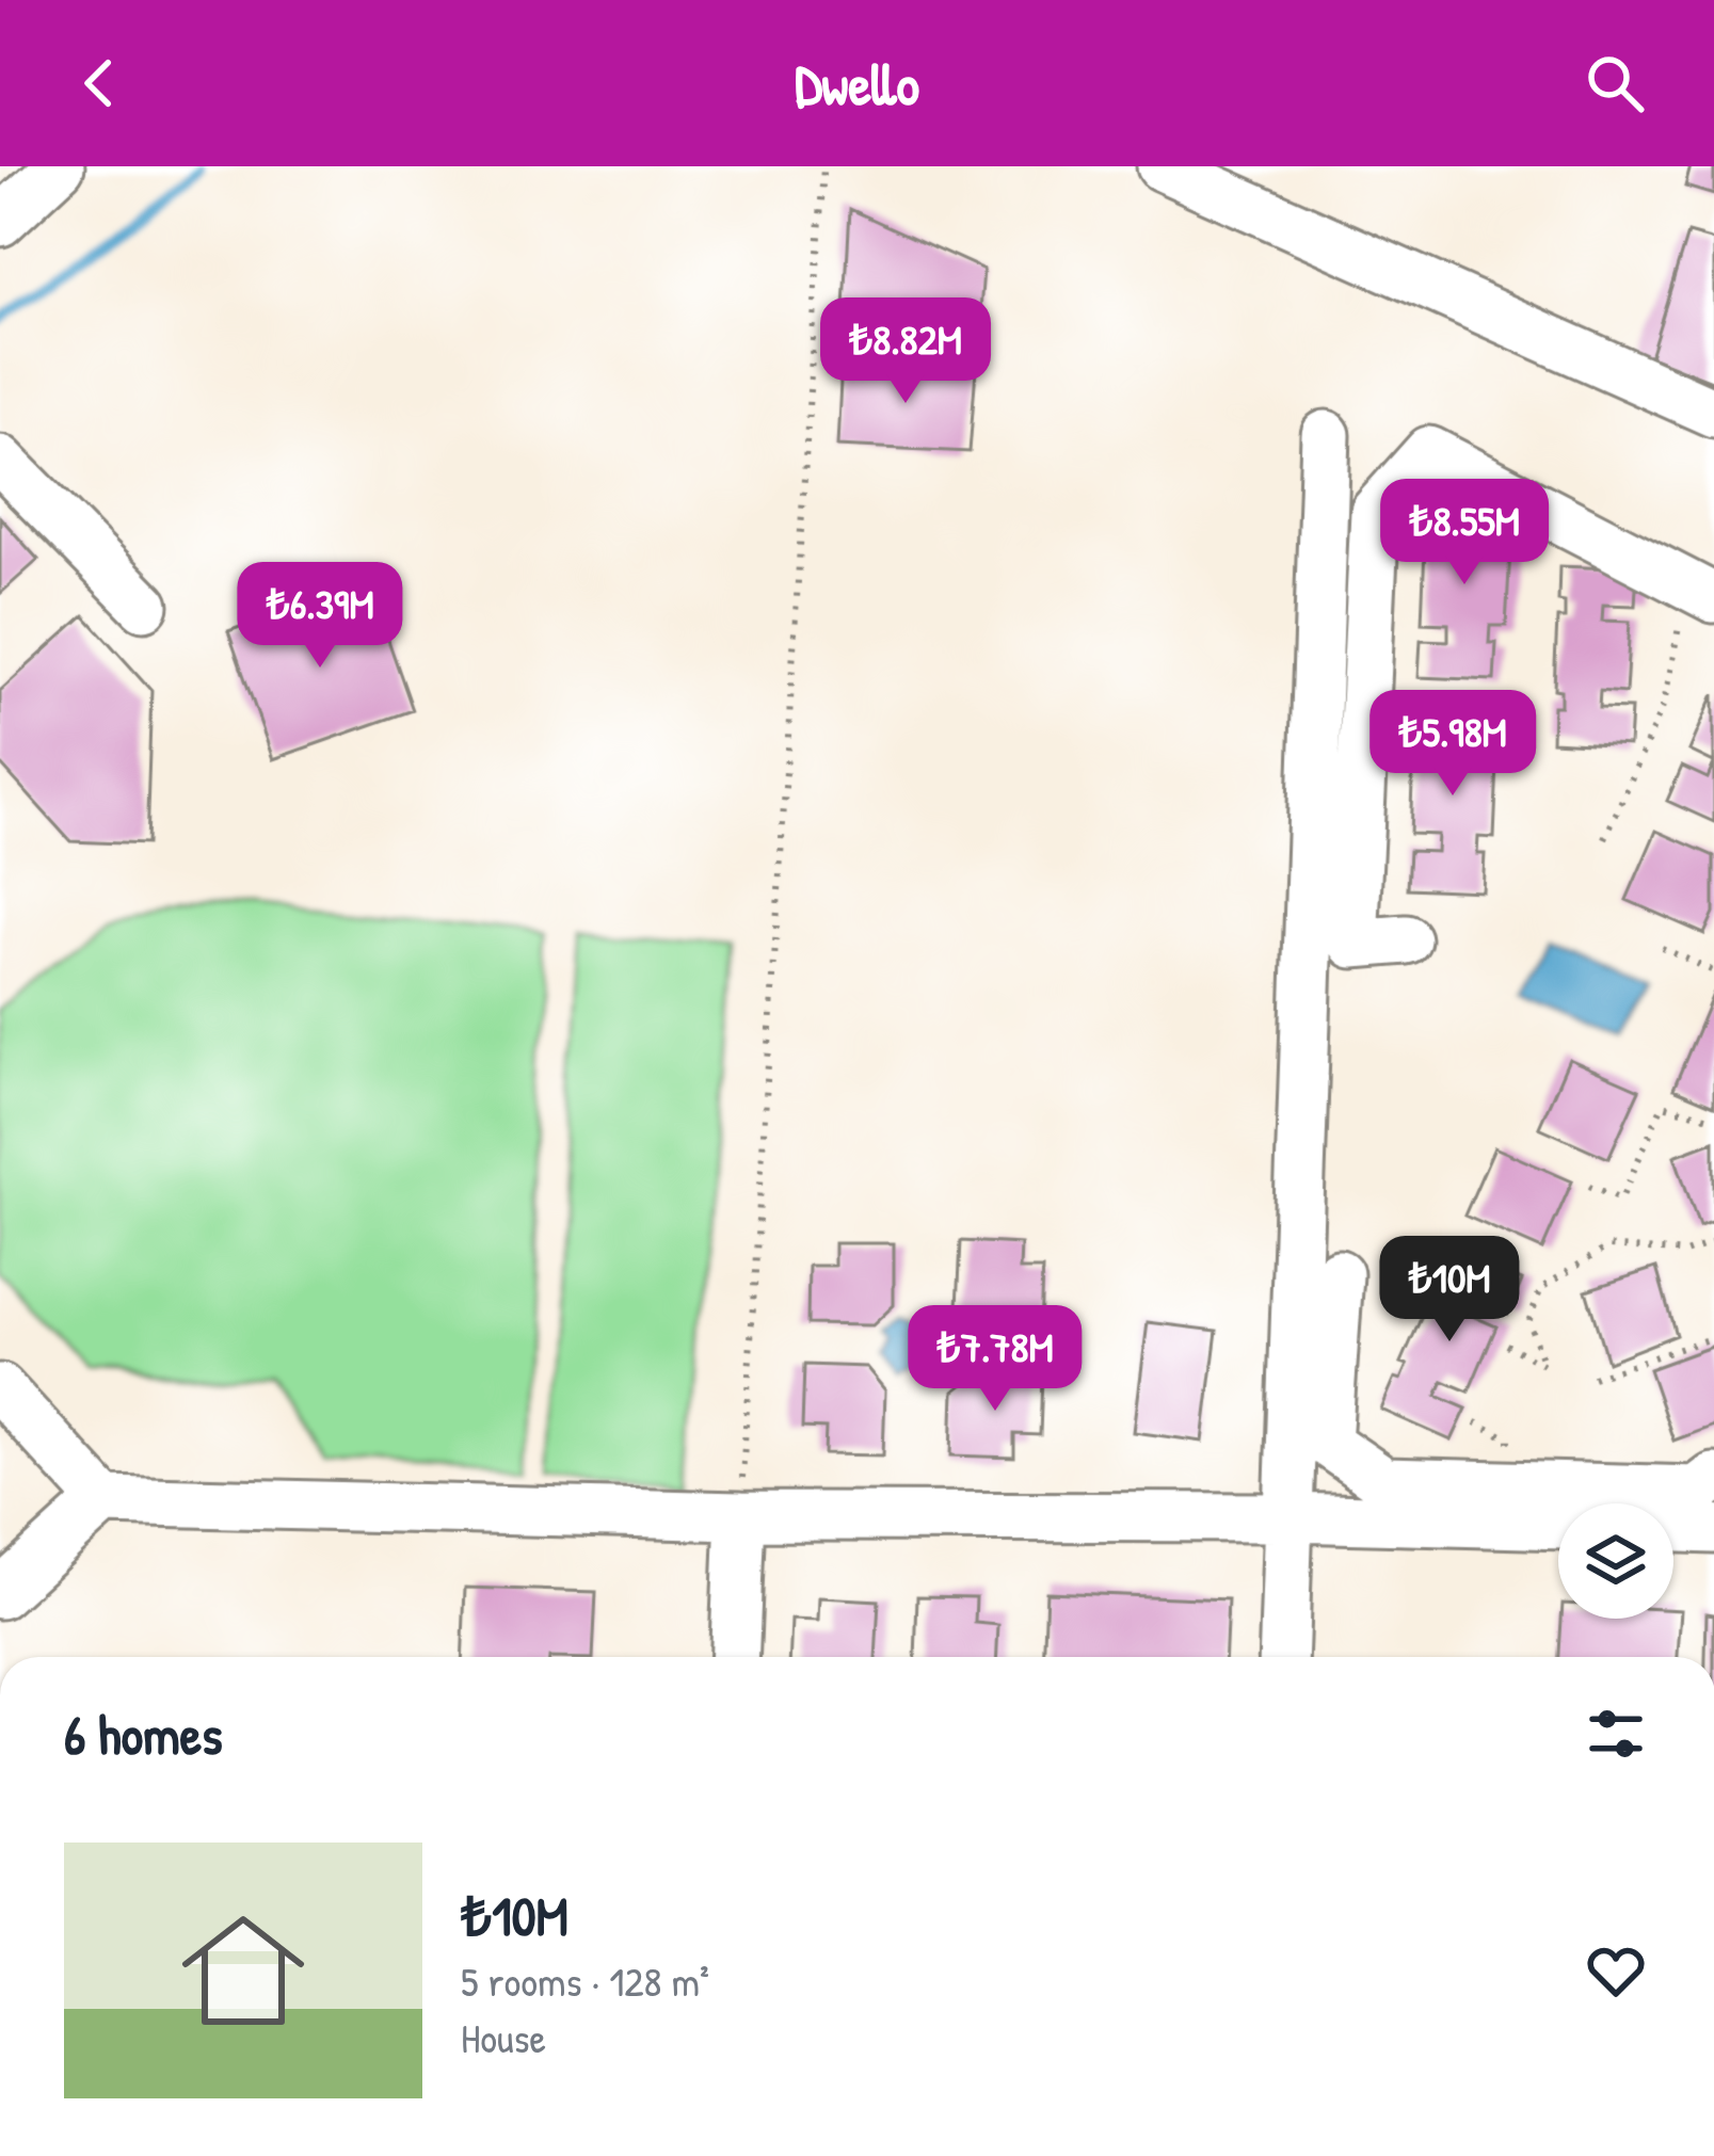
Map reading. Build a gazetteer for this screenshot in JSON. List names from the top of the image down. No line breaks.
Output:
{"page":{"header":"Dwello","price":["₺8.82M","₺8.55M","₺6.39M","₺5.98M","₺10M","₺7.78M"],"heading":"6 homes","list":[{"name":"₺10M","note":"5 rooms · 128 m² · House"}]}}
